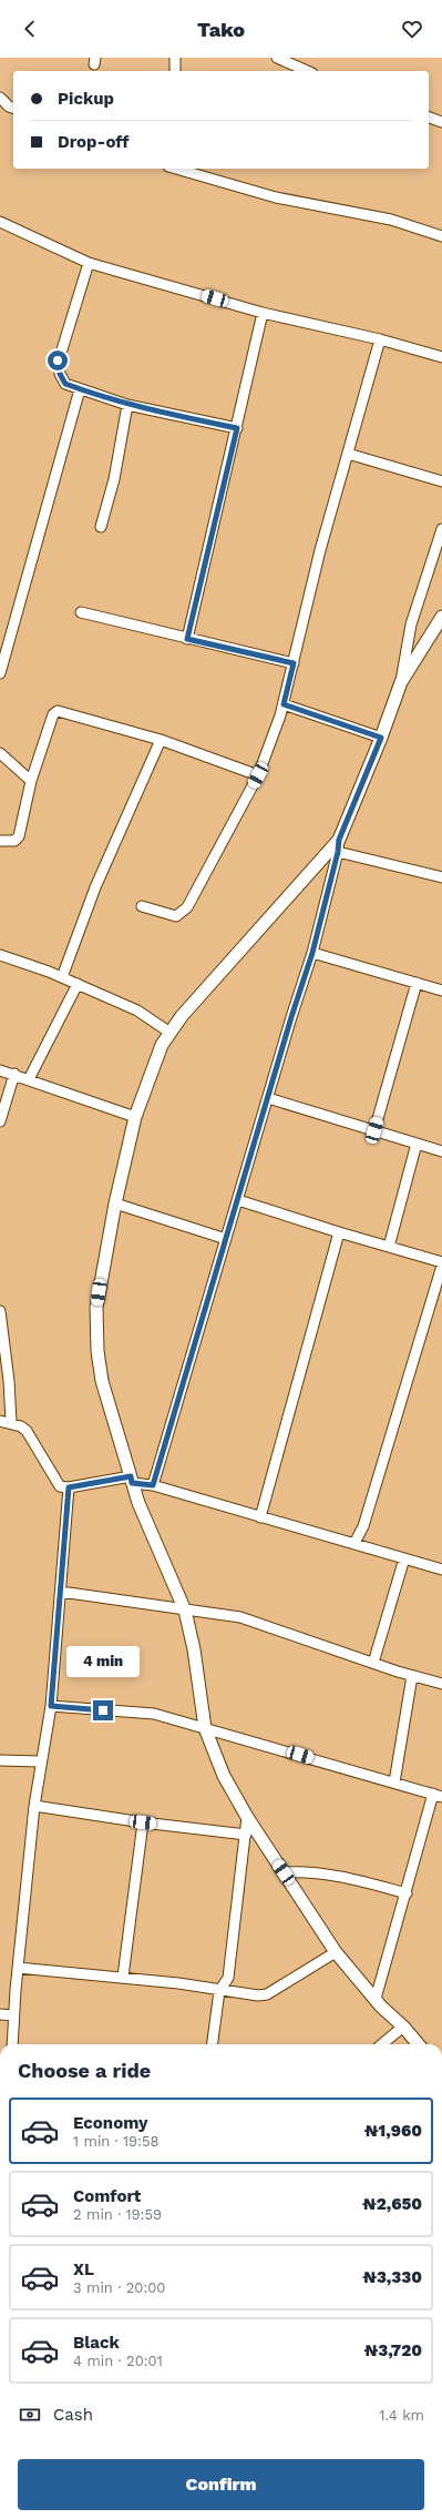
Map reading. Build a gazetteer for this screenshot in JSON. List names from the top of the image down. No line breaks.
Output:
{"page":{"header":"Tako","banner":["Pickup","Drop-off"],"bubble":"4 min","heading":"Choose a ride","list":[{"name":"Economy","note":"1 min · 19:58","value":"₦1,960"},{"name":"Comfort","note":"2 min · 19:59","value":"₦2,650"},{"name":"XL","note":"3 min · 20:00","value":"₦3,330"},{"name":"Black","note":"4 min · 20:01","value":"₦3,720"}],"pay":["Cash","1.4 km"],"buttons":"Confirm"}}
